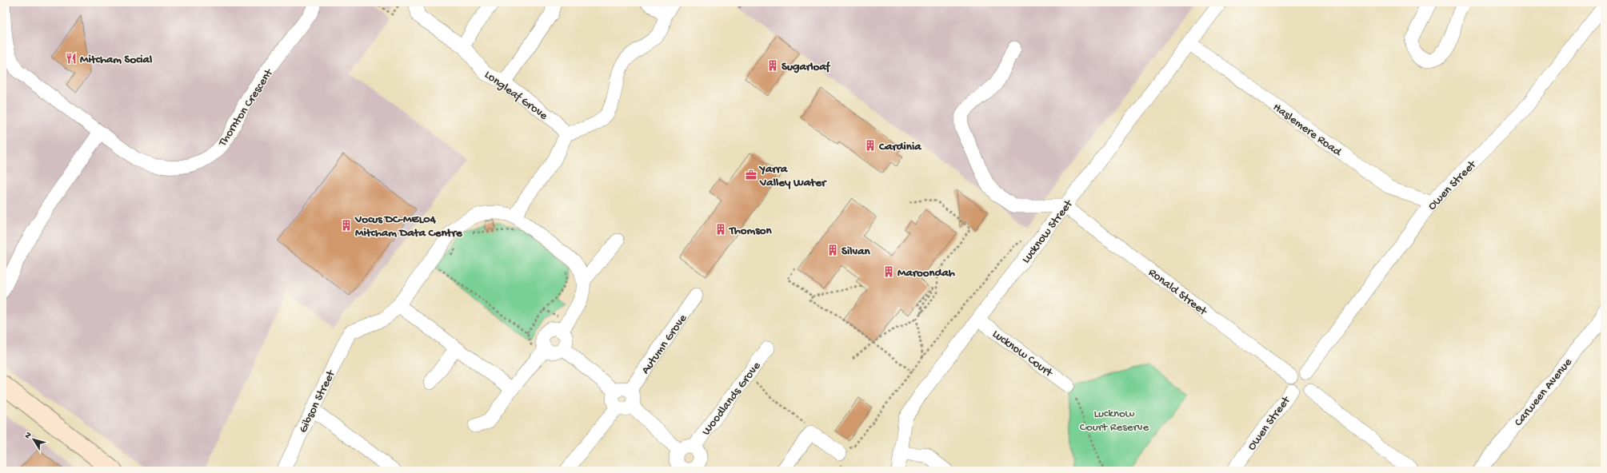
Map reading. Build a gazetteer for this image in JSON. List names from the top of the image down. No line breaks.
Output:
{"streets":{"street":["Longleaf Grove","Thornton Crescent","Haslemere Road","Owen Street","Lucknow Street","Ronald Street","Autumn Grove","Lucknow Court","Carween Avenue","Woodlands Grove","Gibson Street"]},"crossings":[["Haslemere Road","Owen Street"],["Haslemere Road","Lucknow Street"],["Owen Street","Ronald Street"],["Lucknow Street","Ronald Street"],["Lucknow Street","Lucknow Court"]],"parks":["Lucknow Court Reserve"],"places":{"restaurant":["Mitcham Social"],"building":["Sugarloaf","Cardinia","Vocus DC-MEL04 Mitcham Data Centre","Thomson","Silvan","Maroondah"],"office":["Yarra Valley Water"]},"north":"top left"}
